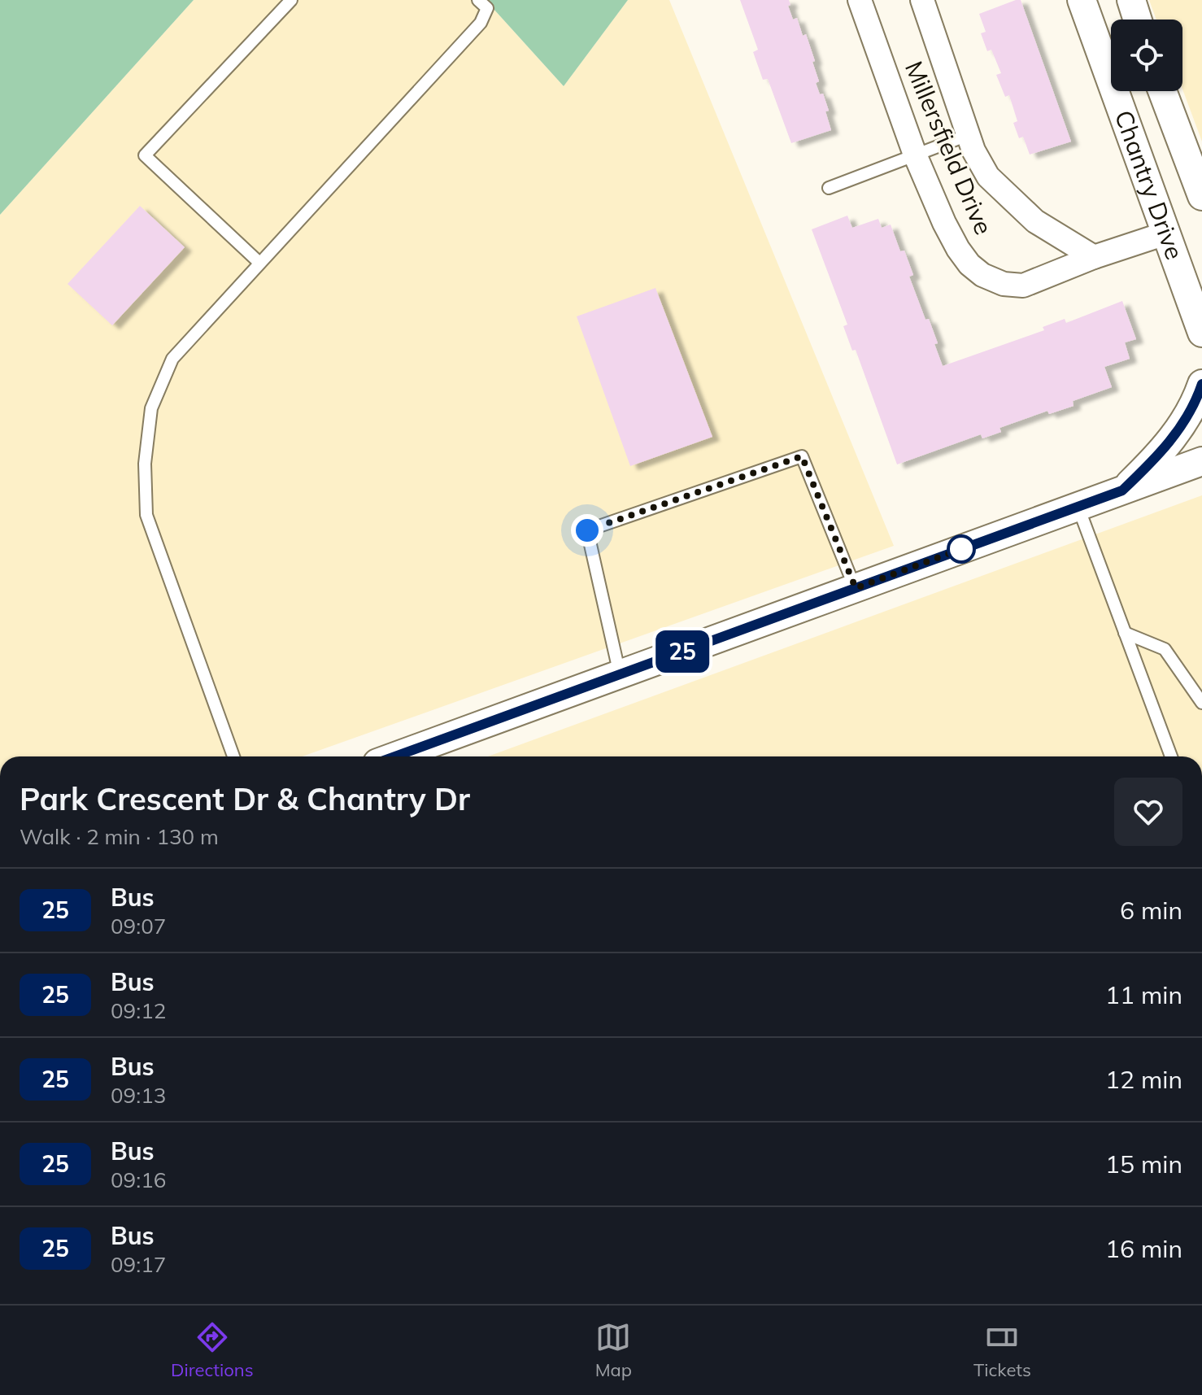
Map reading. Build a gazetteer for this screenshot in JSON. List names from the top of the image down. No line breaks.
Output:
{"streets":{"street":["Millersfield Drive","Chantry Drive"]},"crossings":[["Millersfield Drive","Chantry Drive"]],"lines":["bus line 25"],"page":{"on_map":"25","heading":["Park Crescent Dr & Chantry Dr","Walk · 2 min · 130 m"],"list":[{"mark":"25","name":"Bus","note":"09:07","value":"6 min"},{"mark":"25","name":"Bus","note":"09:12","value":"11 min"},{"mark":"25","name":"Bus","note":"09:13","value":"12 min"},{"mark":"25","name":"Bus","note":"09:16","value":"15 min"},{"mark":"25","name":"Bus","note":"09:17","value":"16 min"}],"tabs":["Directions","Map","Tickets"]}}
